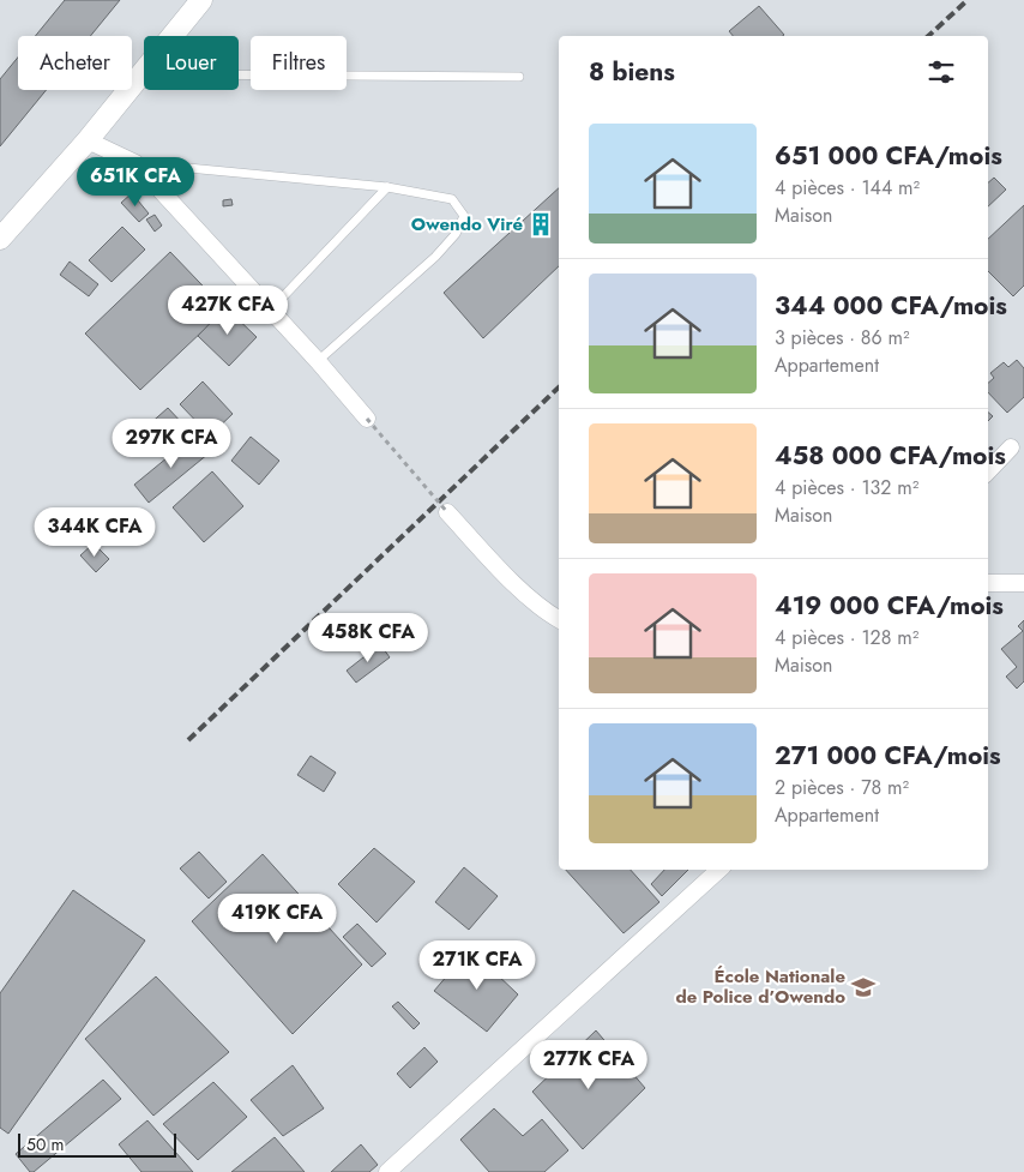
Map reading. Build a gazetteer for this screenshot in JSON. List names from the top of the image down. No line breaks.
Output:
{"places":{"building":["Owendo Viré"],"school or university":["École Nationale de Police d’Owendo"]},"scale_bar":"50 m","page":{"chip":["Acheter","Louer","Filtres"],"heading":"8 biens","list":[{"name":"651 000 CFA/mois","note":"4 pièces · 144 m² · Maison"},{"name":"344 000 CFA/mois","note":"3 pièces · 86 m² · Appartement"},{"name":"458 000 CFA/mois","note":"4 pièces · 132 m² · Maison"},{"name":"419 000 CFA/mois","note":"4 pièces · 128 m² · Maison"},{"name":"271 000 CFA/mois","note":"2 pièces · 78 m² · Appartement"}],"price":["651K CFA","427K CFA","297K CFA","344K CFA","458K CFA","419K CFA","271K CFA","277K CFA"],"scale":"50 m"}}
